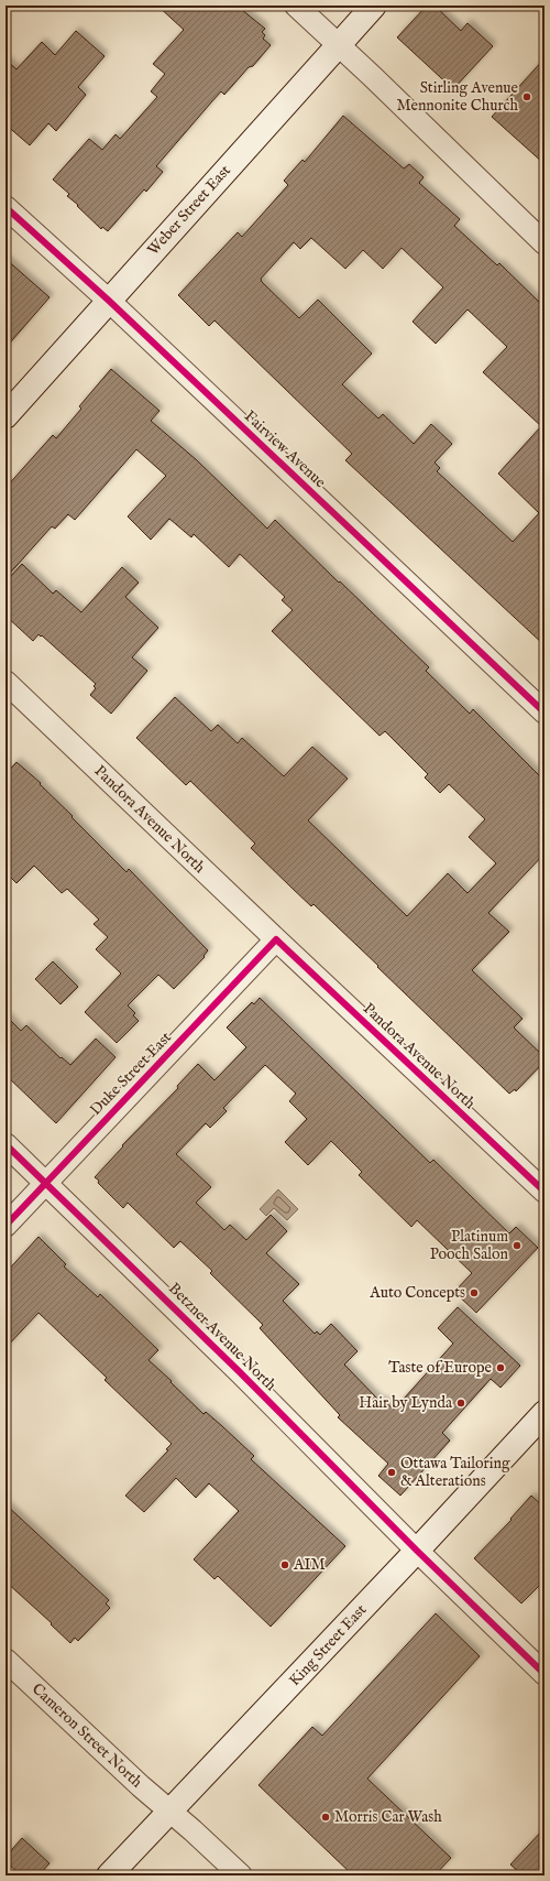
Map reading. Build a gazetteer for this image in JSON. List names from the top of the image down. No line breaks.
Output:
{"streets":{"main road":["Weber Street East","King Street East"],"street":["Fairview Avenue","Pandora Avenue North","Duke Street East","Betzner Avenue North","Cameron Street North"]},"crossings":[["Weber Street East","Fairview Avenue"],["Pandora Avenue North","Duke Street East"],["Duke Street East","Betzner Avenue North"],["Betzner Avenue North","King Street East"],["King Street East","Cameron Street North"]],"places":["Stirling Avenue Mennonite Church","Platinum Pooch Salon","Auto Concepts","Taste of Europe","Hair by Lynda","Ottawa Tailoring & Alterations","AIM","Morris Car Wash"]}
